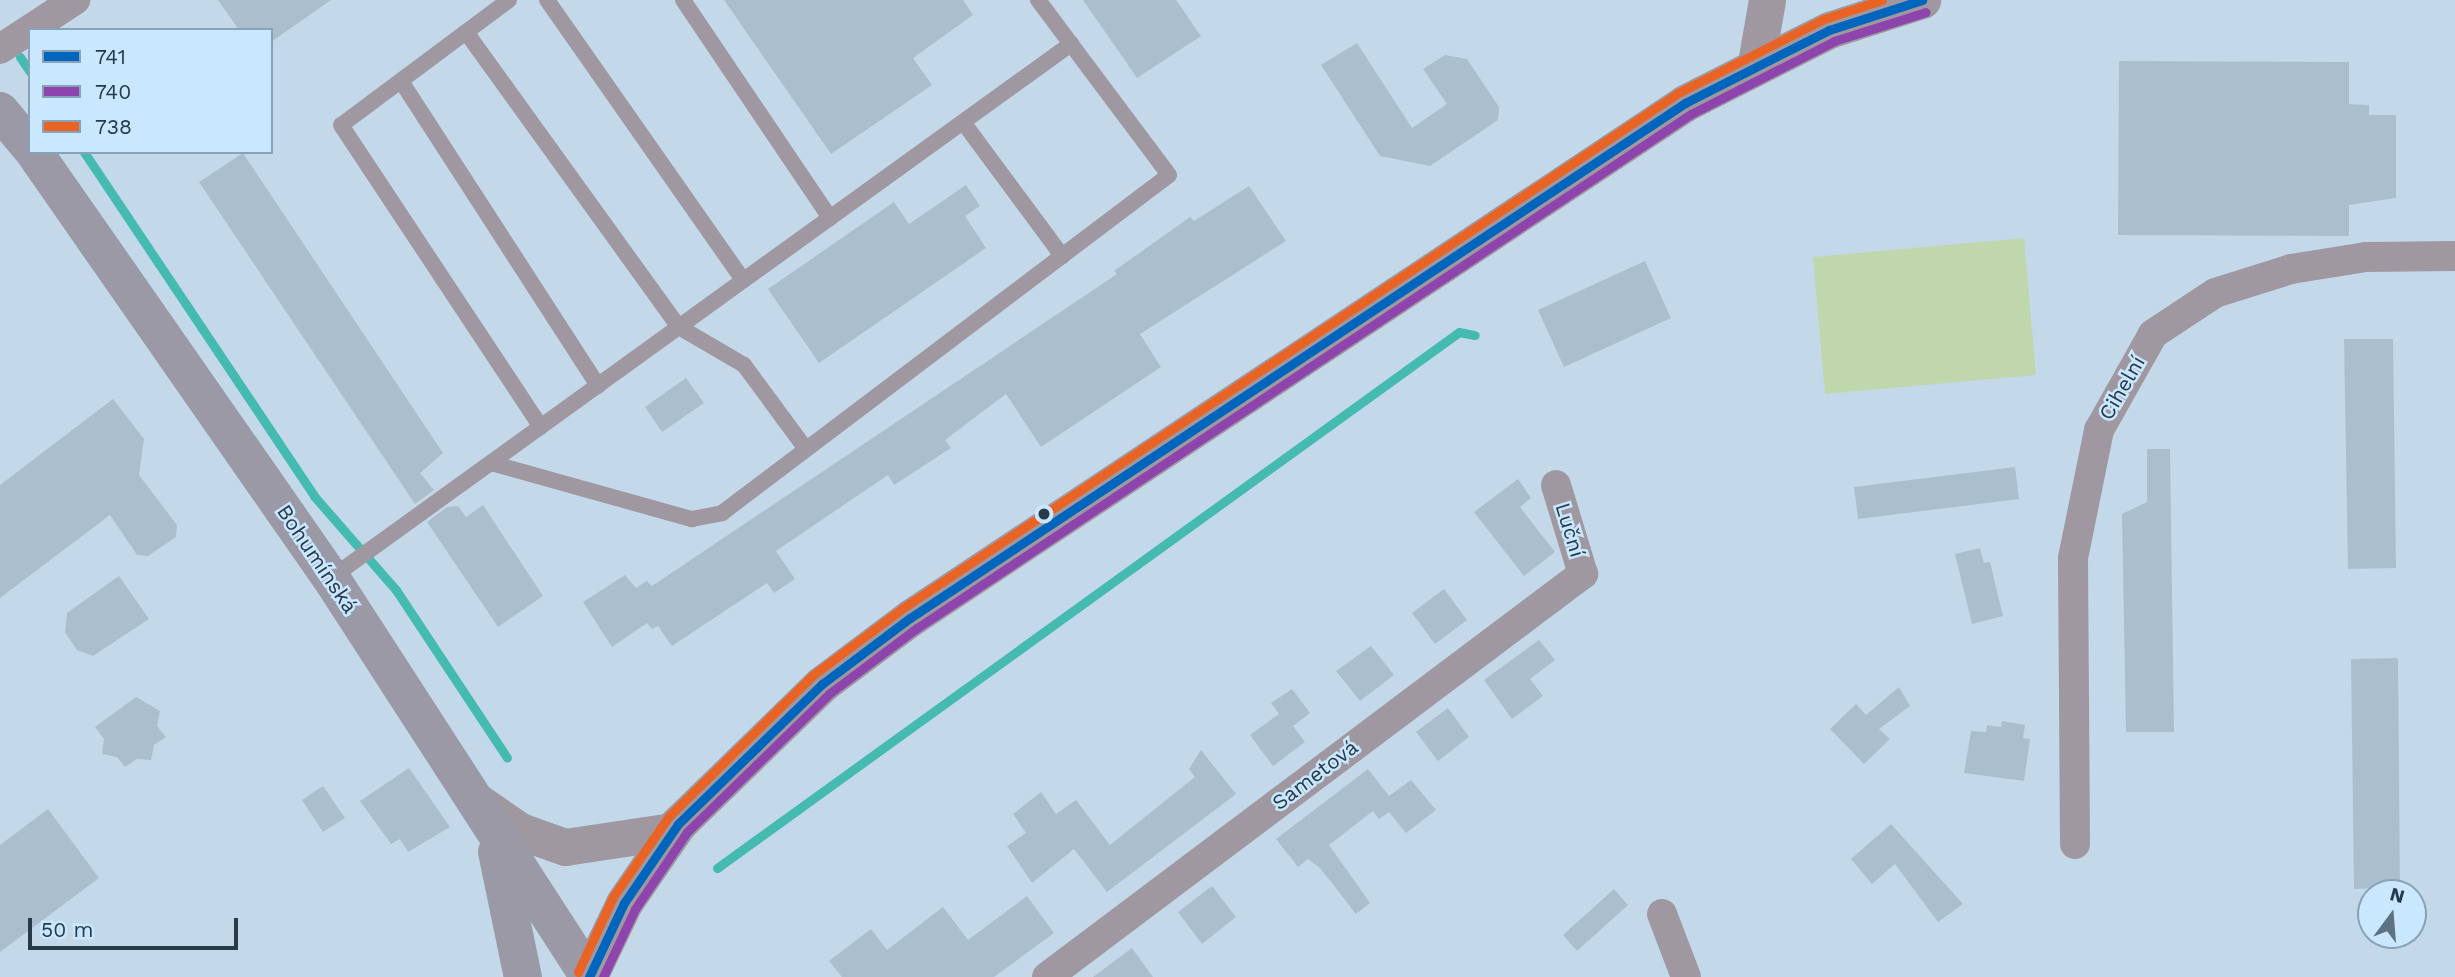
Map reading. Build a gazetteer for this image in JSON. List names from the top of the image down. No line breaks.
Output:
{"streets":{"main road":["Bohumínská"],"street":["Cihelní","Luční","Sametová"]},"crossings":[["Luční","Sametová"]],"lines":["transit line 741","transit line 738","transit line 740"],"legend":["741","740","738"],"scale_bar":"50 m","north":"top"}
